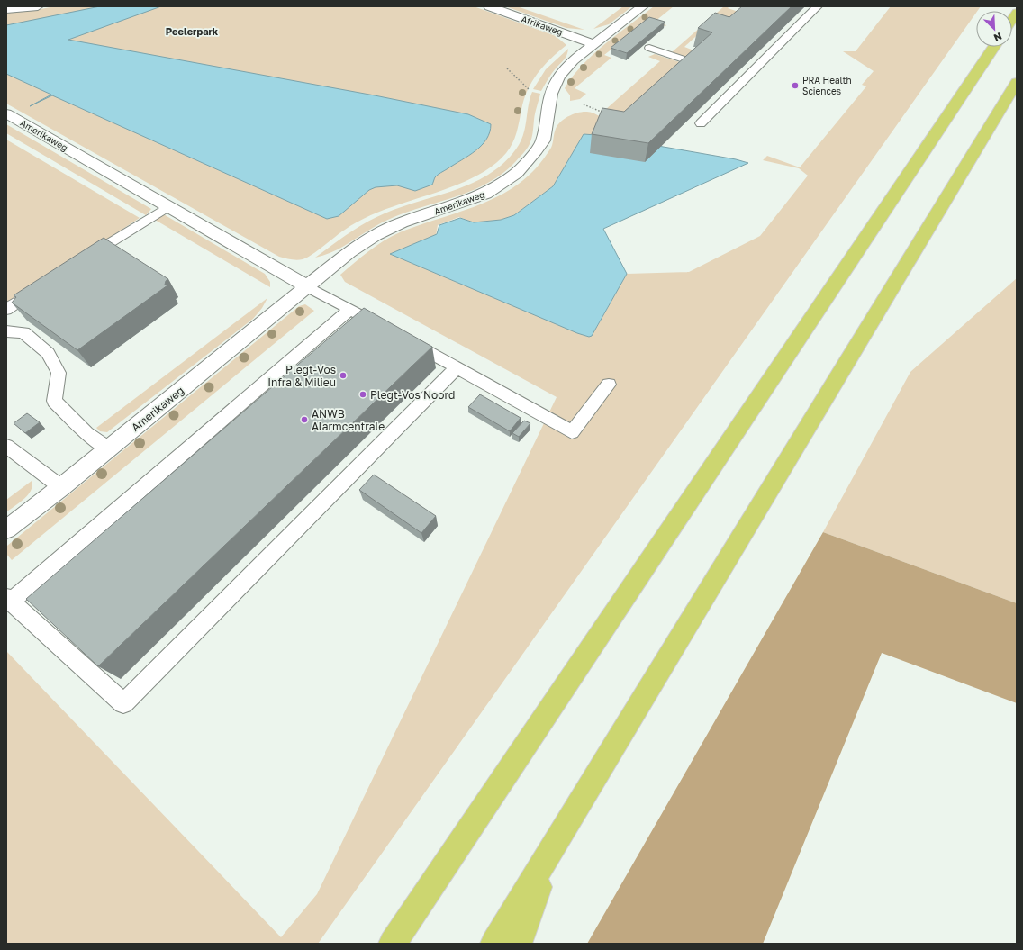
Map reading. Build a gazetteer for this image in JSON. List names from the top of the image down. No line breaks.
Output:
{"streets":{"street":["Afrikaweg","Amerikaweg"]},"crossings":[["Afrikaweg","Amerikaweg"]],"districts":["Peelerpark"],"places":["PRA Health Sciences","Plegt-Vos Infra & Milieu","Plegt-Vos Noord","ANWB Alarmcentrale"],"north":"bottom right"}
